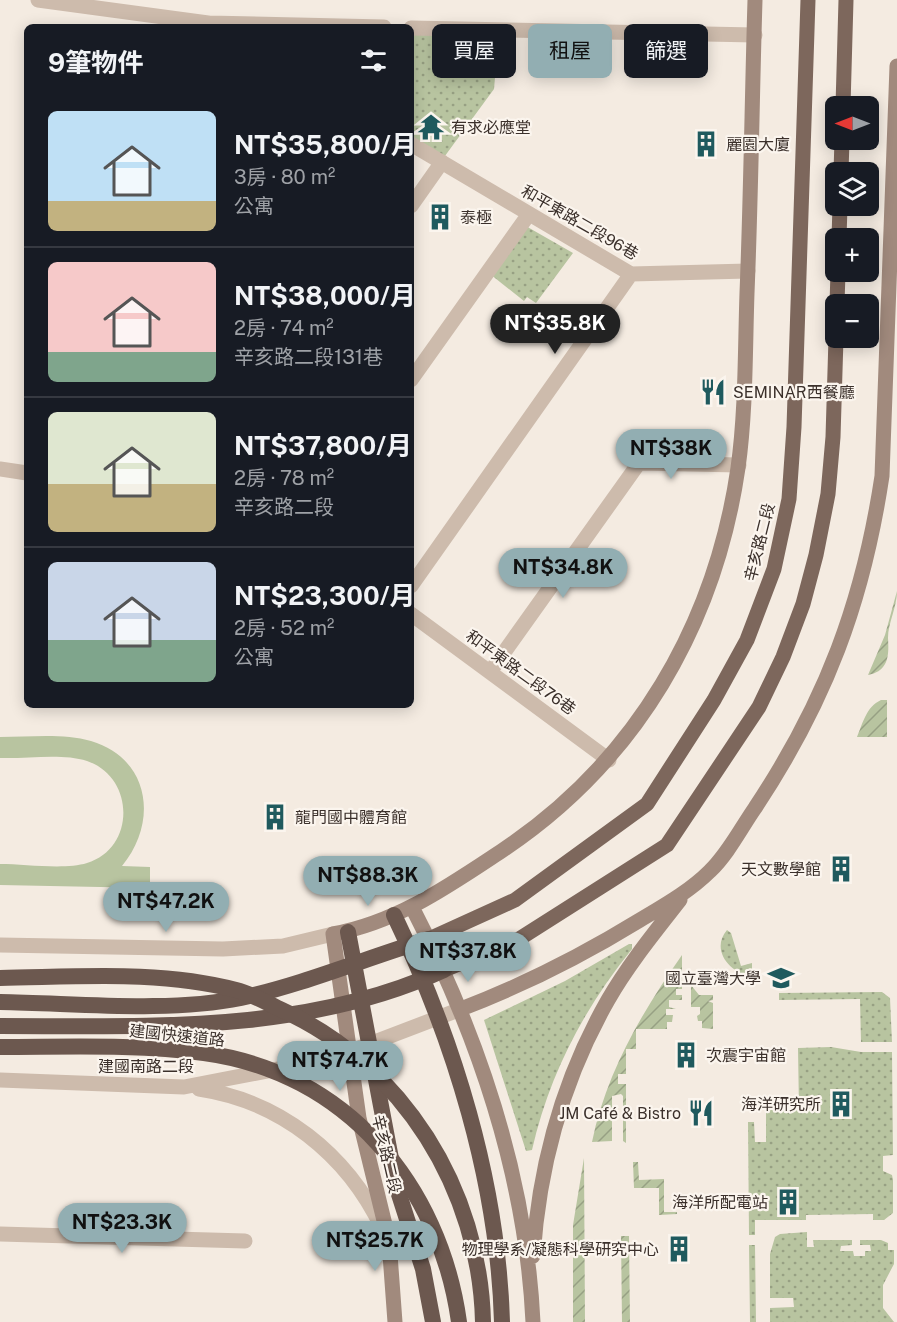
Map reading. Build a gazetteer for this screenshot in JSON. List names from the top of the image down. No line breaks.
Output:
{"streets":{"highway":["建國快速道路"],"main road":["辛亥路二段"],"street":["和平東路二段96巷","和平東路二段76巷","建國南路二段"]},"crossings":[["辛亥路二段","建國快速道路"],["辛亥路二段","建國南路二段"]],"places":{"temple":["有求必應堂"],"building":["麗園大廈","泰極","龍門國中體育館","天文數學館","次震宇宙館","海洋研究所","海洋所配電站","物理學系/凝態科學研究中心"],"restaurant":["SEMINAR西餐廳","JM Café & Bistro"],"school or university":["國立臺灣大學"]},"north":"left","page":{"chip":["買屋","租屋","篩選"],"heading":"9筆物件","map_buttons":["+","−"],"list":[{"name":"NT$35,800/月","note":"3房 · 80 m² · 公寓"},{"name":"NT$38,000/月","note":"2房 · 74 m² · 辛亥路二段131巷"},{"name":"NT$37,800/月","note":"2房 · 78 m² · 辛亥路二段"},{"name":"NT$23,300/月","note":"2房 · 52 m² · 公寓"}],"price":["NT$35.8K","NT$38K","NT$34.8K","NT$88.3K","NT$47.2K","NT$37.8K","NT$74.7K","NT$23.3K","NT$25.7K"]}}
